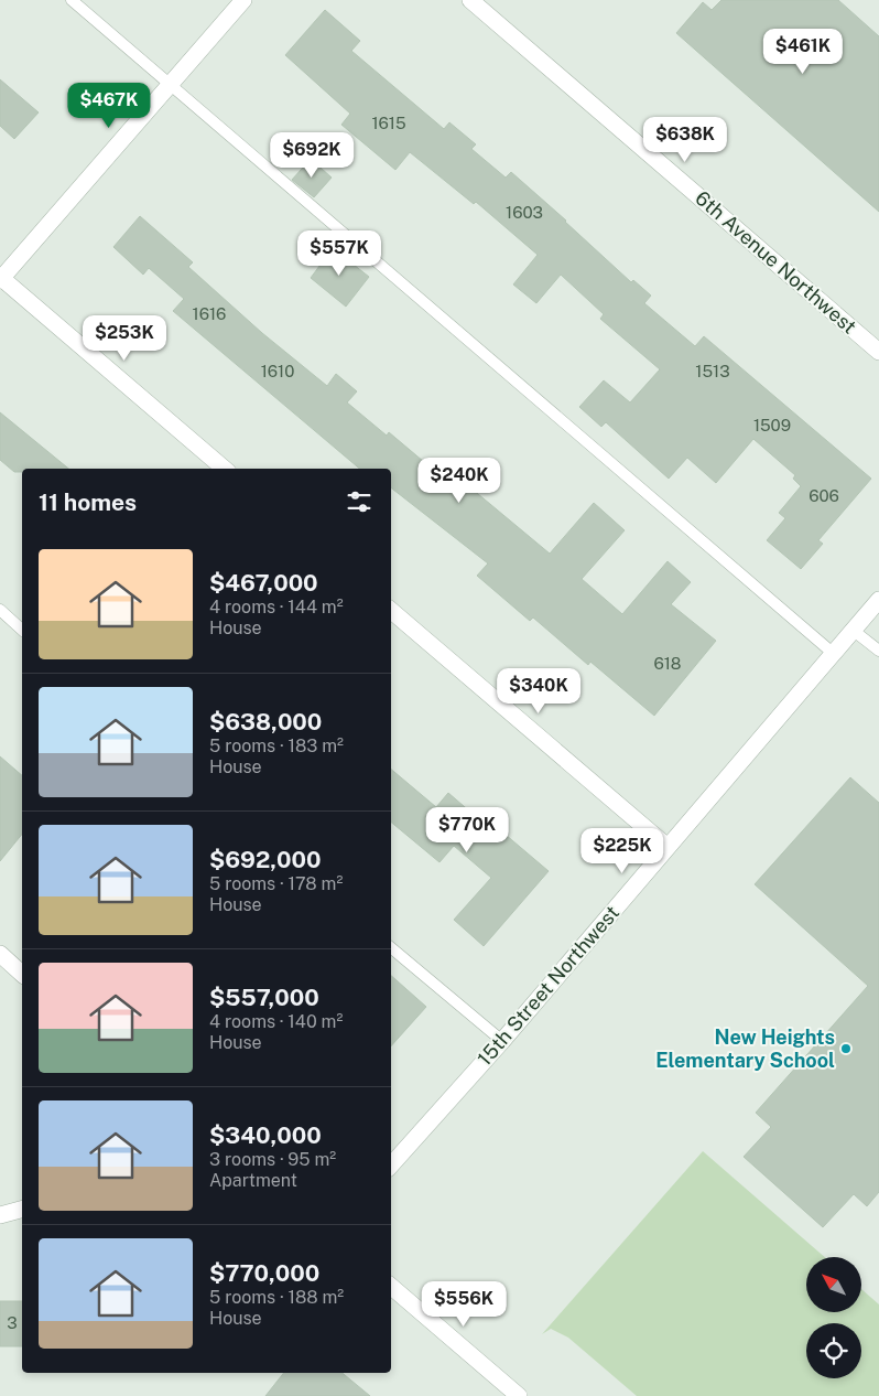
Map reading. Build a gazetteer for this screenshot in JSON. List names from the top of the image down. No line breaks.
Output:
{"streets":{"street":["6th Avenue Northwest","15th Street Northwest"]},"places":["New Heights Elementary School"],"house_numbers":["1615","1603","1616","1610","1513","1509","606","618","3"],"north":"top left","page":{"price":["$461K","$467K","$638K","$692K","$557K","$253K","$240K","$340K","$770K","$225K","$556K"],"heading":"11 homes","list":[{"name":"$467,000","note":"4 rooms · 144 m² · House"},{"name":"$638,000","note":"5 rooms · 183 m² · House"},{"name":"$692,000","note":"5 rooms · 178 m² · House"},{"name":"$557,000","note":"4 rooms · 140 m² · House"},{"name":"$340,000","note":"3 rooms · 95 m² · Apartment"},{"name":"$770,000","note":"5 rooms · 188 m² · House"}]}}
